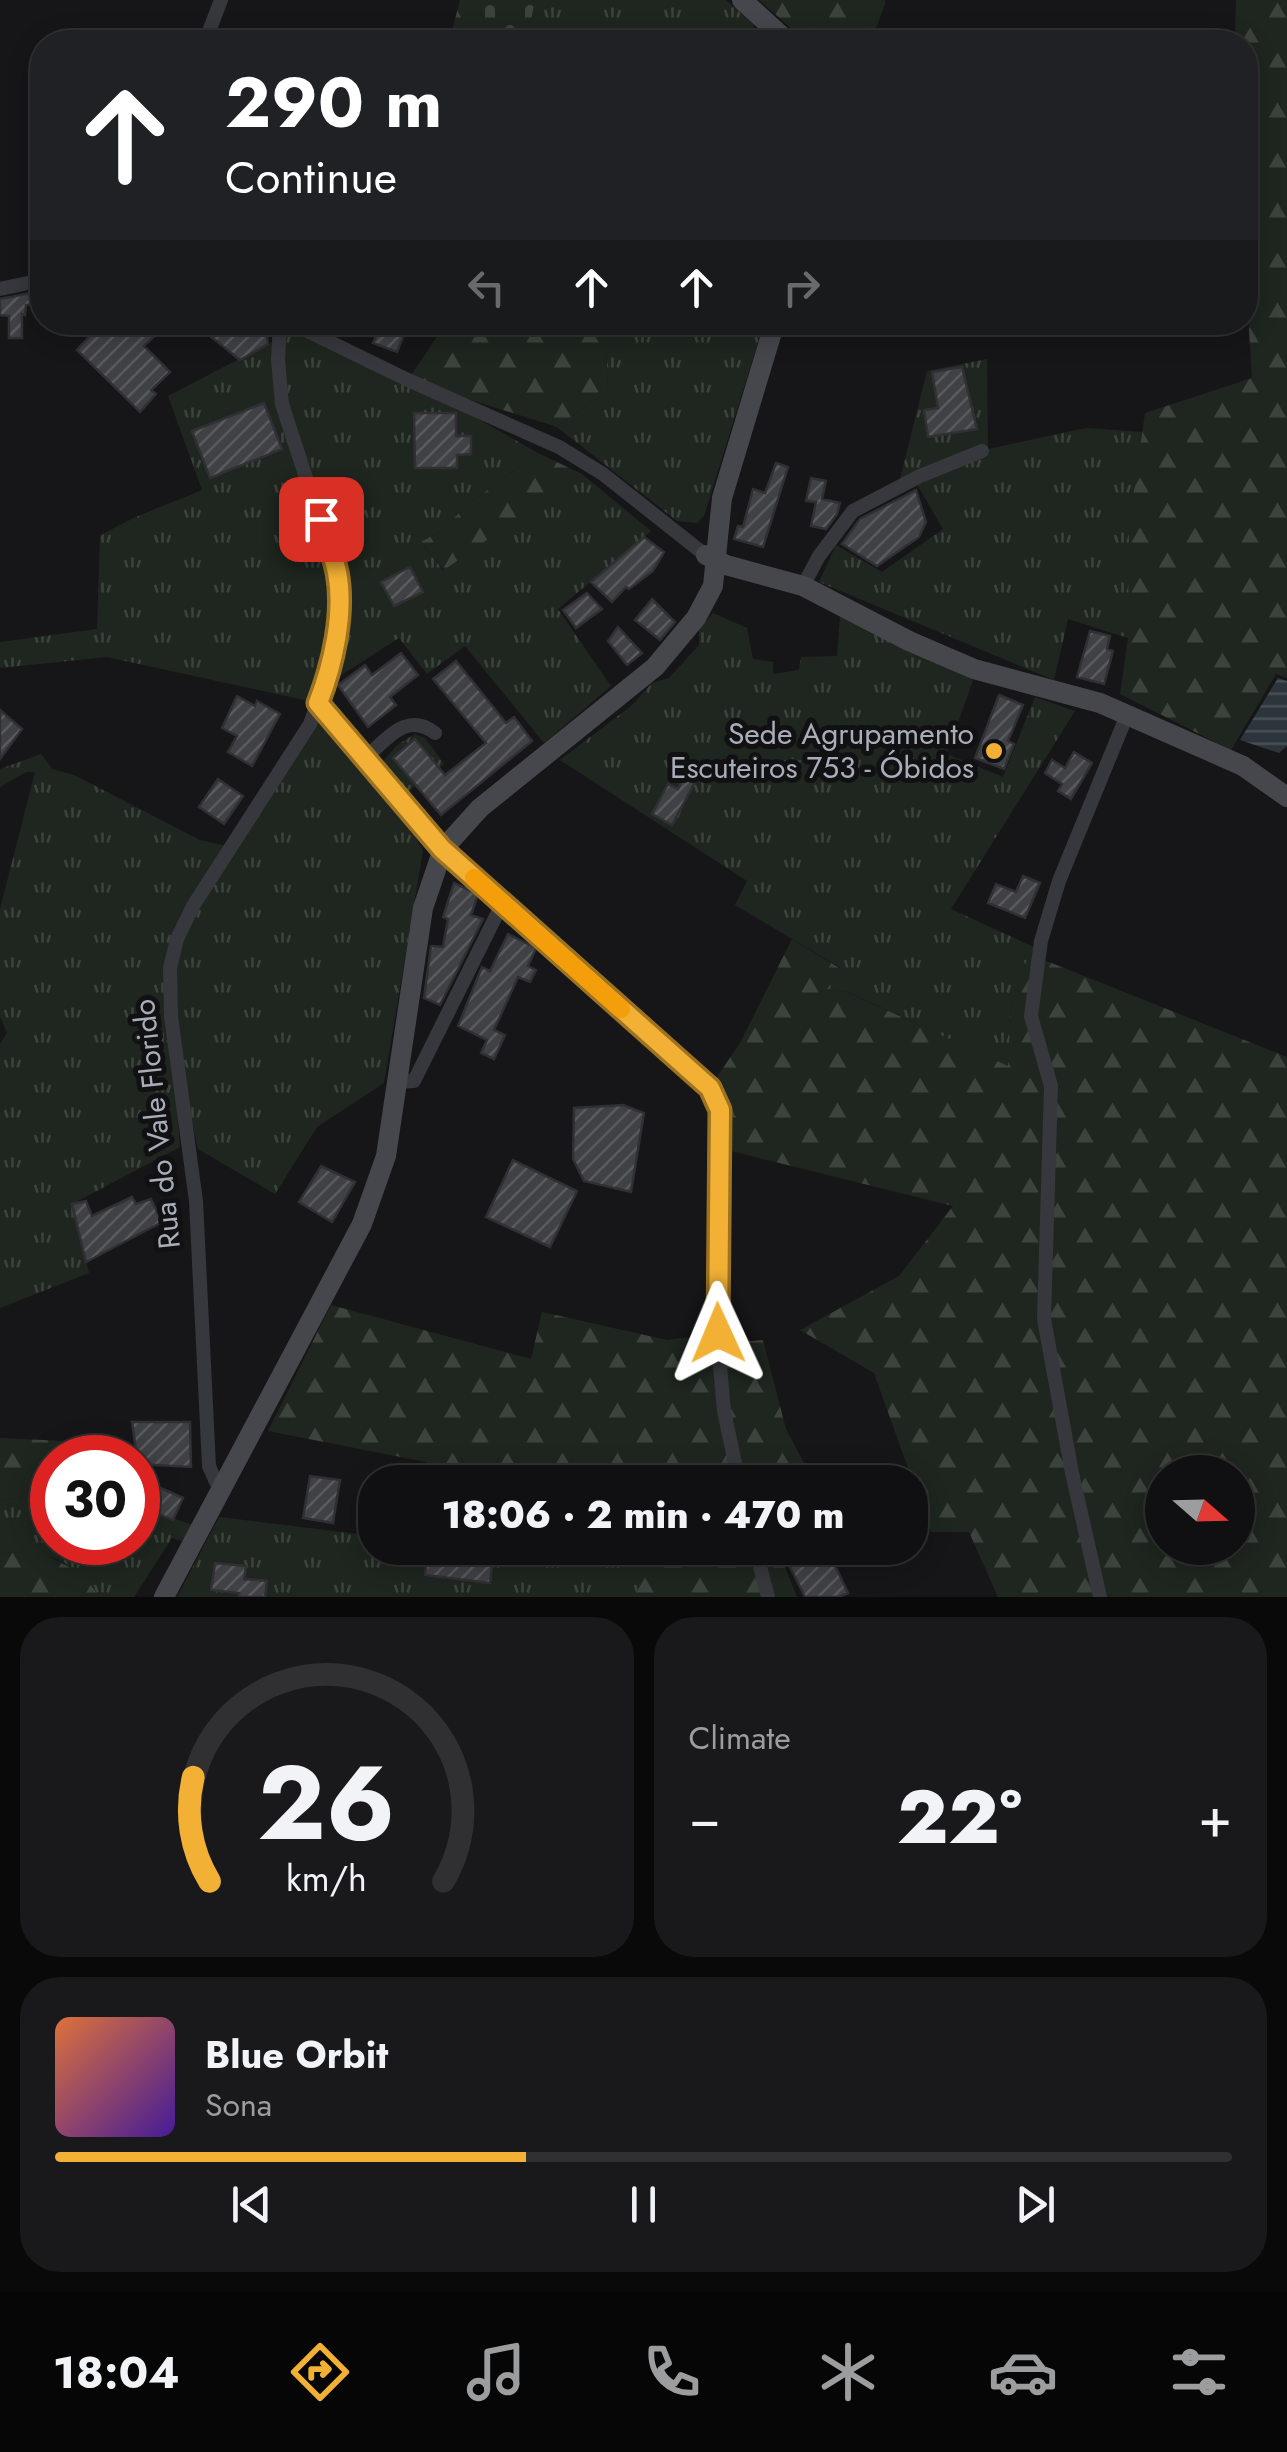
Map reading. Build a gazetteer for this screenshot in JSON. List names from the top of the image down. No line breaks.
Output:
{"streets":{"street":["Rua do Vale Florido"]},"places":["Sede Agrupamento Escuteiros 753 - Óbidos"],"north":"right","page":{"turn":["290 m","Continue"],"limit":"30","trip":"18:06 · 2 min · 470 m","tile":"Climate","heat":["−","22°","+"],"song":["Blue Orbit","Sona"],"tabs":"18:04","gauge":["26","km/h"]}}
